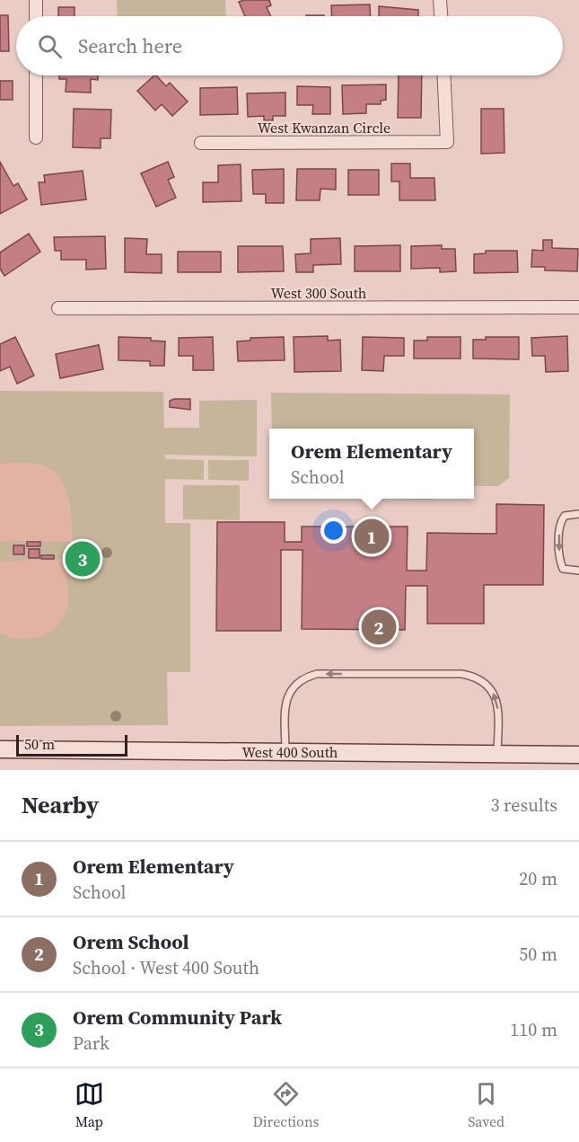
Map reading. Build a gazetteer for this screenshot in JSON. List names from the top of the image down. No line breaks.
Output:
{"streets":{"street":["West Kwanzan Circle","West 300 South","West 400 South"]},"scale_bar":"50 m","page":{"search":"Search here","popup":["Orem Elementary","School"],"pins":["1","3","2"],"scale":"50 m","heading":["Nearby","3 results"],"list":[{"mark":"1","name":"Orem Elementary","note":"School","value":"20 m"},{"mark":"2","name":"Orem School","note":"School · West 400 South","value":"50 m"},{"mark":"3","name":"Orem Community Park","note":"Park","value":"110 m"}],"nav":["Map","Directions","Saved"]}}
